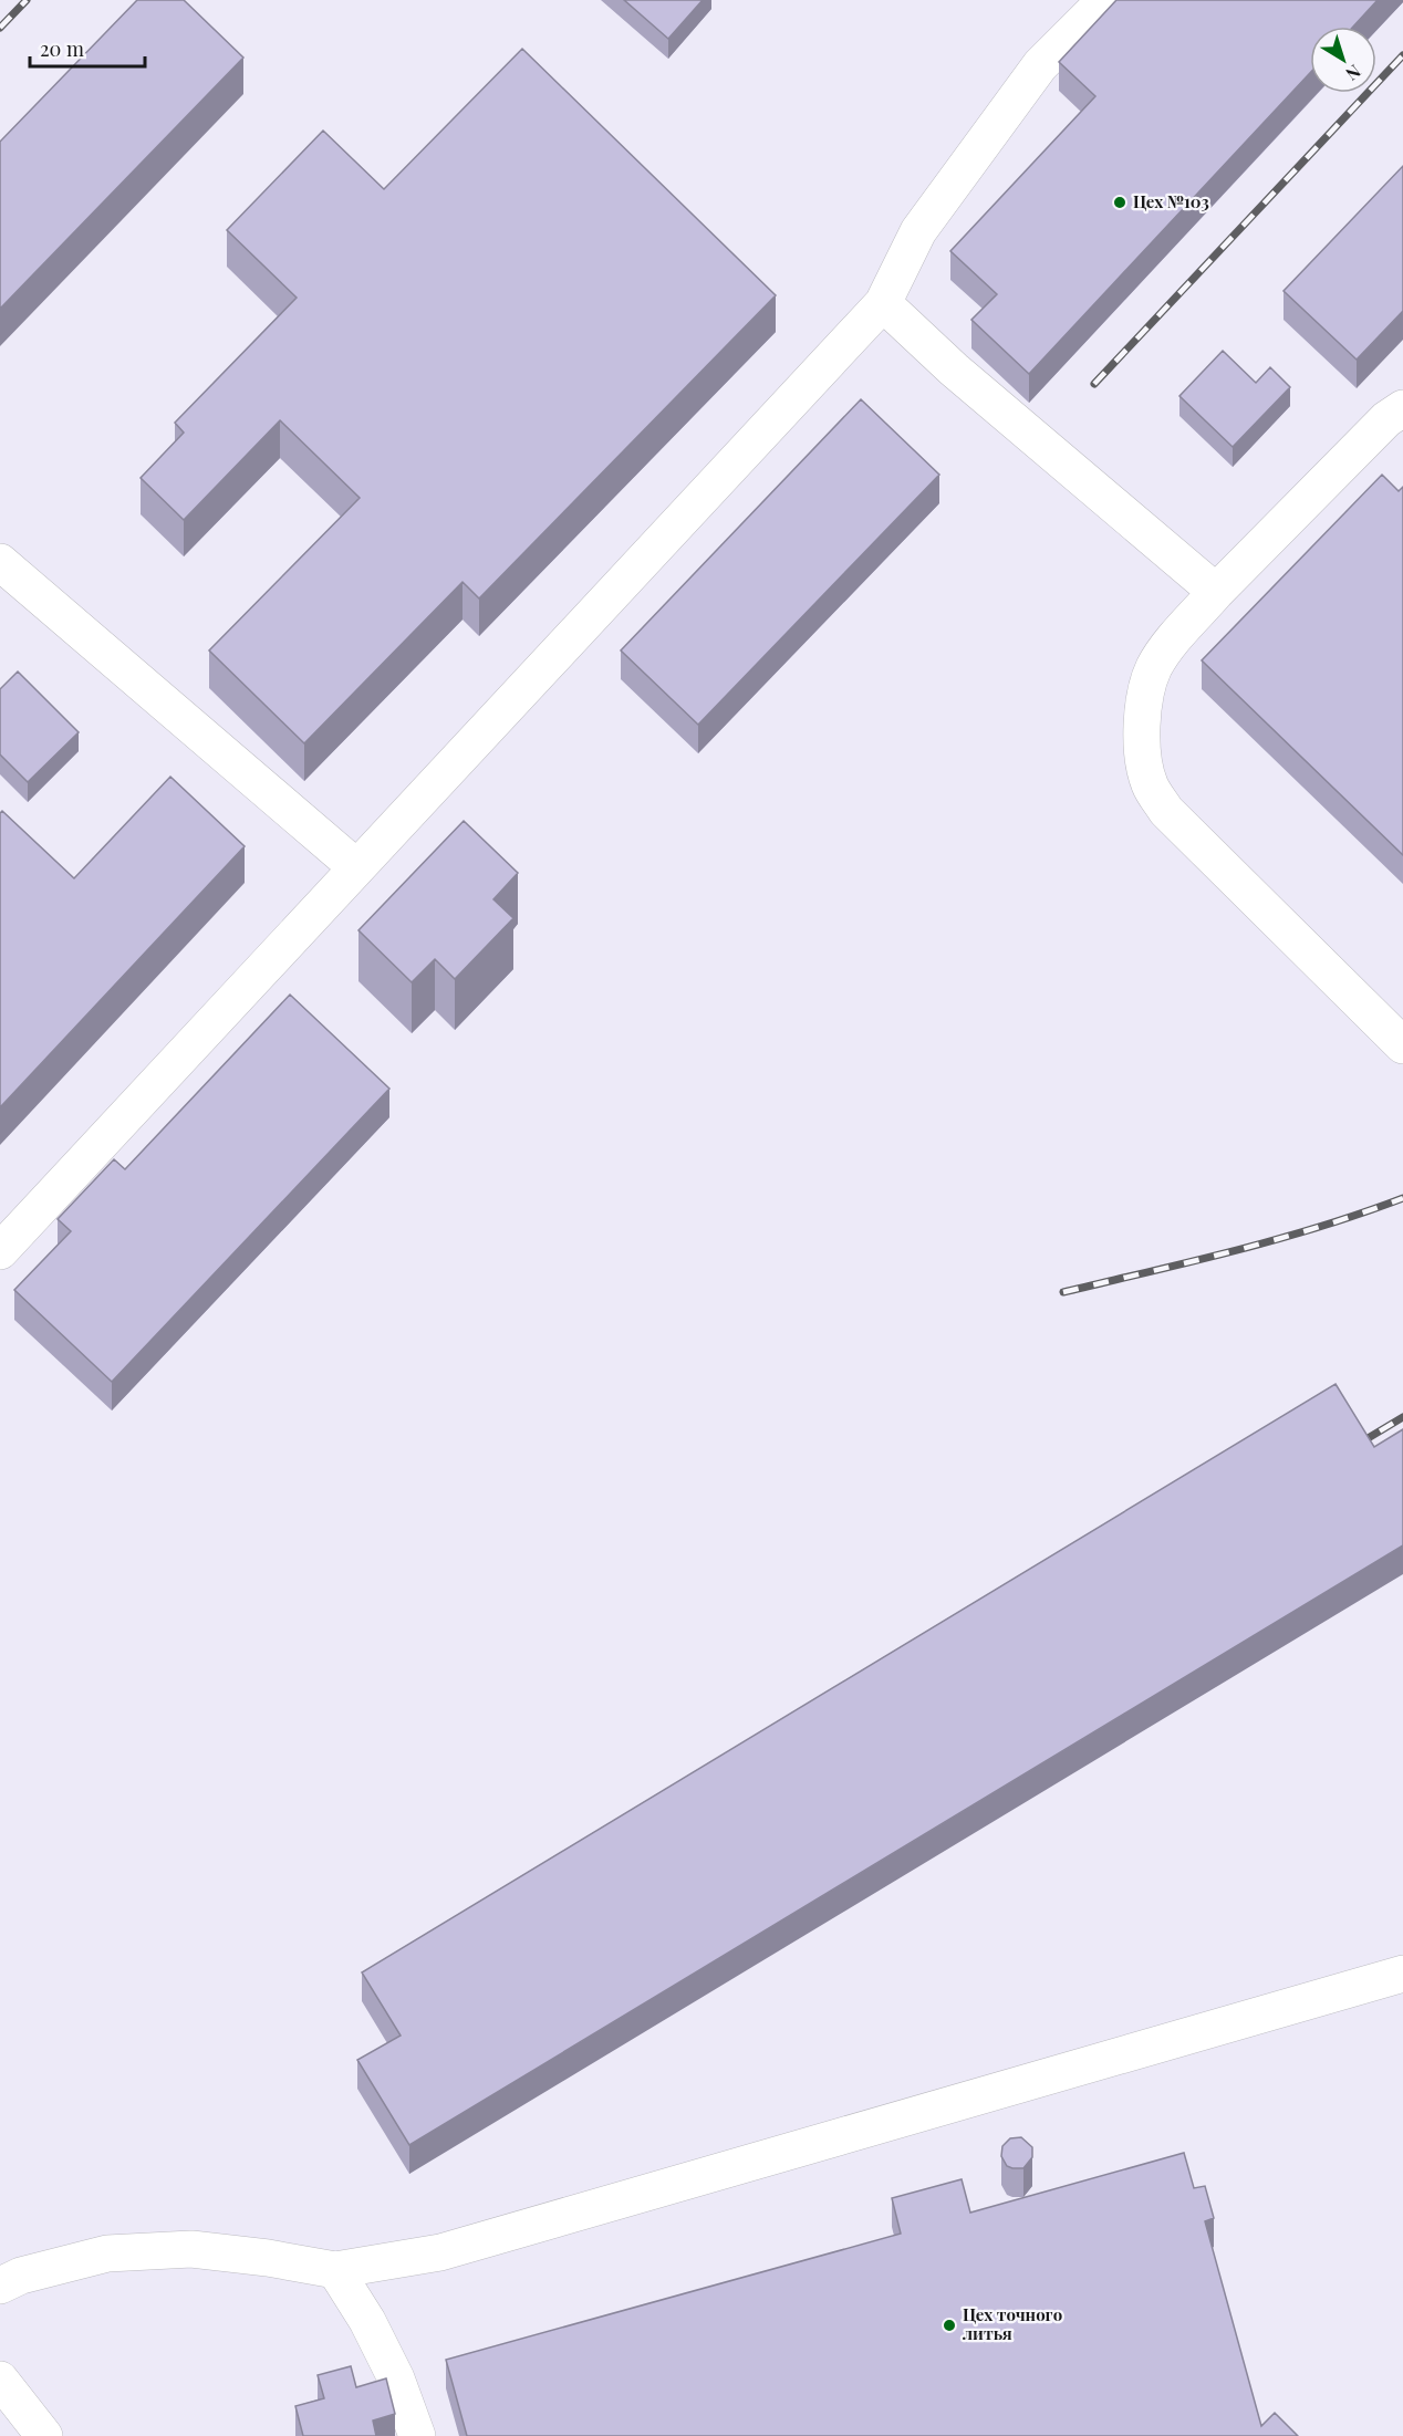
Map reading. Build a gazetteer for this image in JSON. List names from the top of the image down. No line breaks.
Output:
{"places":["Цех №103","Цех точного литья"],"scale_bar":"20 m","north":"bottom right"}
